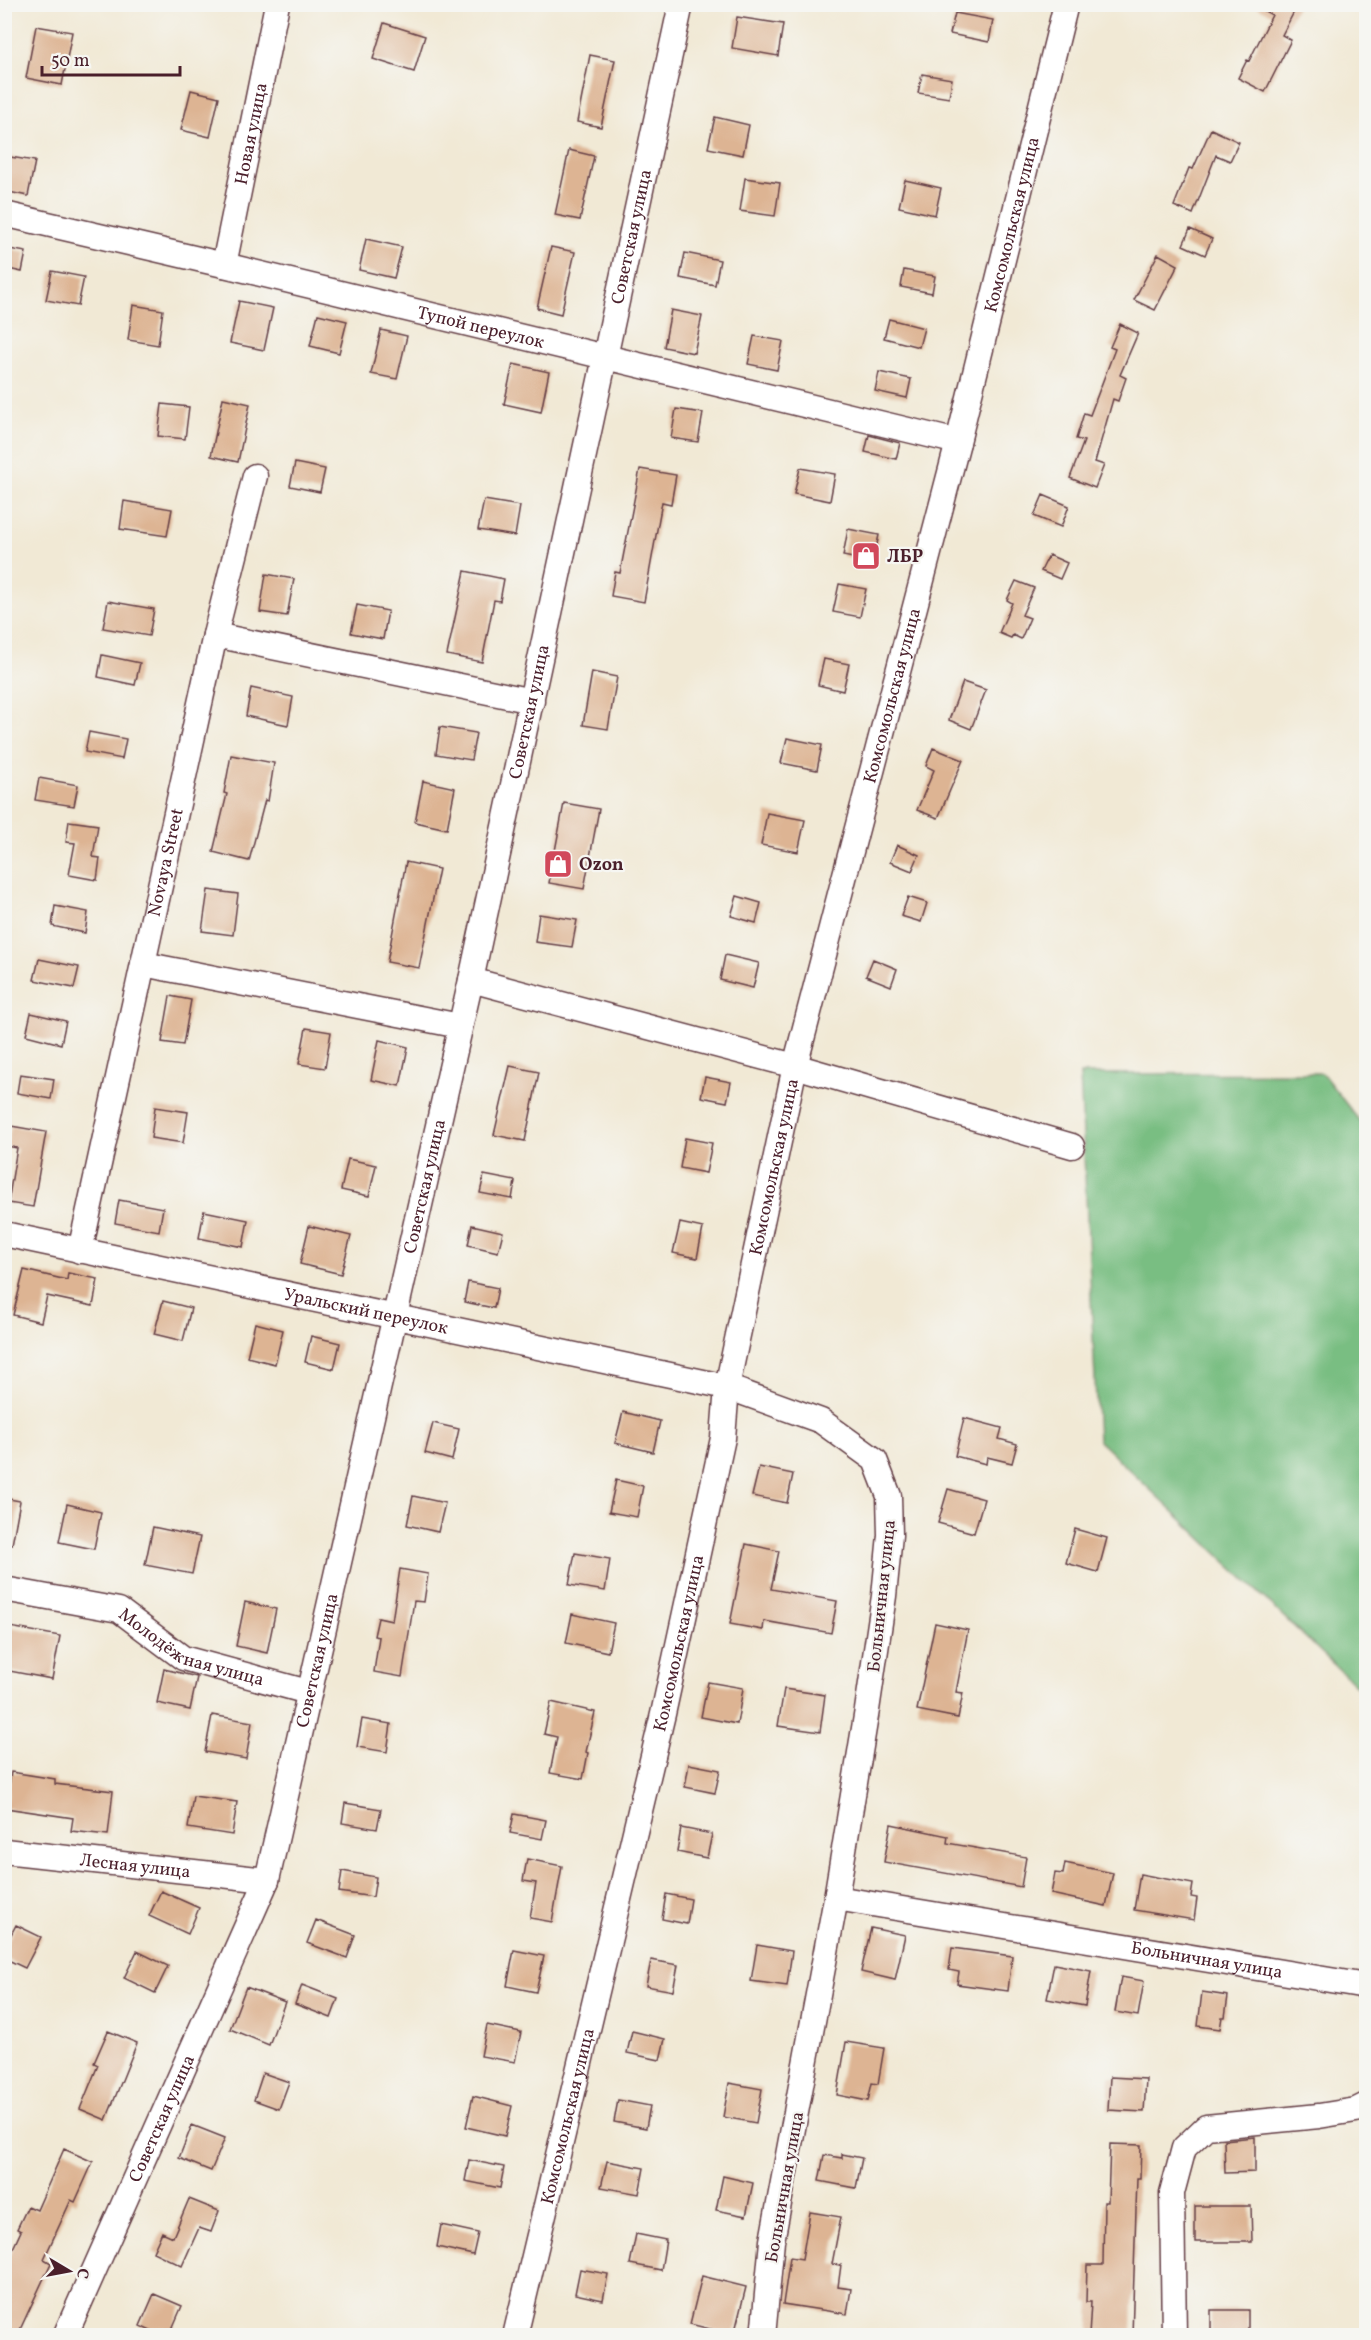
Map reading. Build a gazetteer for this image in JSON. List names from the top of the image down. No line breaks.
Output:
{"streets":{"street":["Новая улица","Комсомольская улица","Советская улица","Тупой переулок","Novaya Street","Уральский переулок","Больничная улица","Молодёжная улица","Лесная улица"]},"crossings":[["Новая улица","Тупой переулок"],["Комсомольская улица","Тупой переулок"],["Комсомольская улица","Уральский переулок"],["Комсомольская улица","Больничная улица"],["Советская улица","Тупой переулок"],["Советская улица","Уральский переулок"],["Советская улица","Молодёжная улица"],["Советская улица","Лесная улица"],["Novaya Street","Уральский переулок"],["Уральский переулок","Больничная улица"]],"places":{"shop":["ЛБР","Ozon"]},"scale_bar":"50 m","north":"right"}
